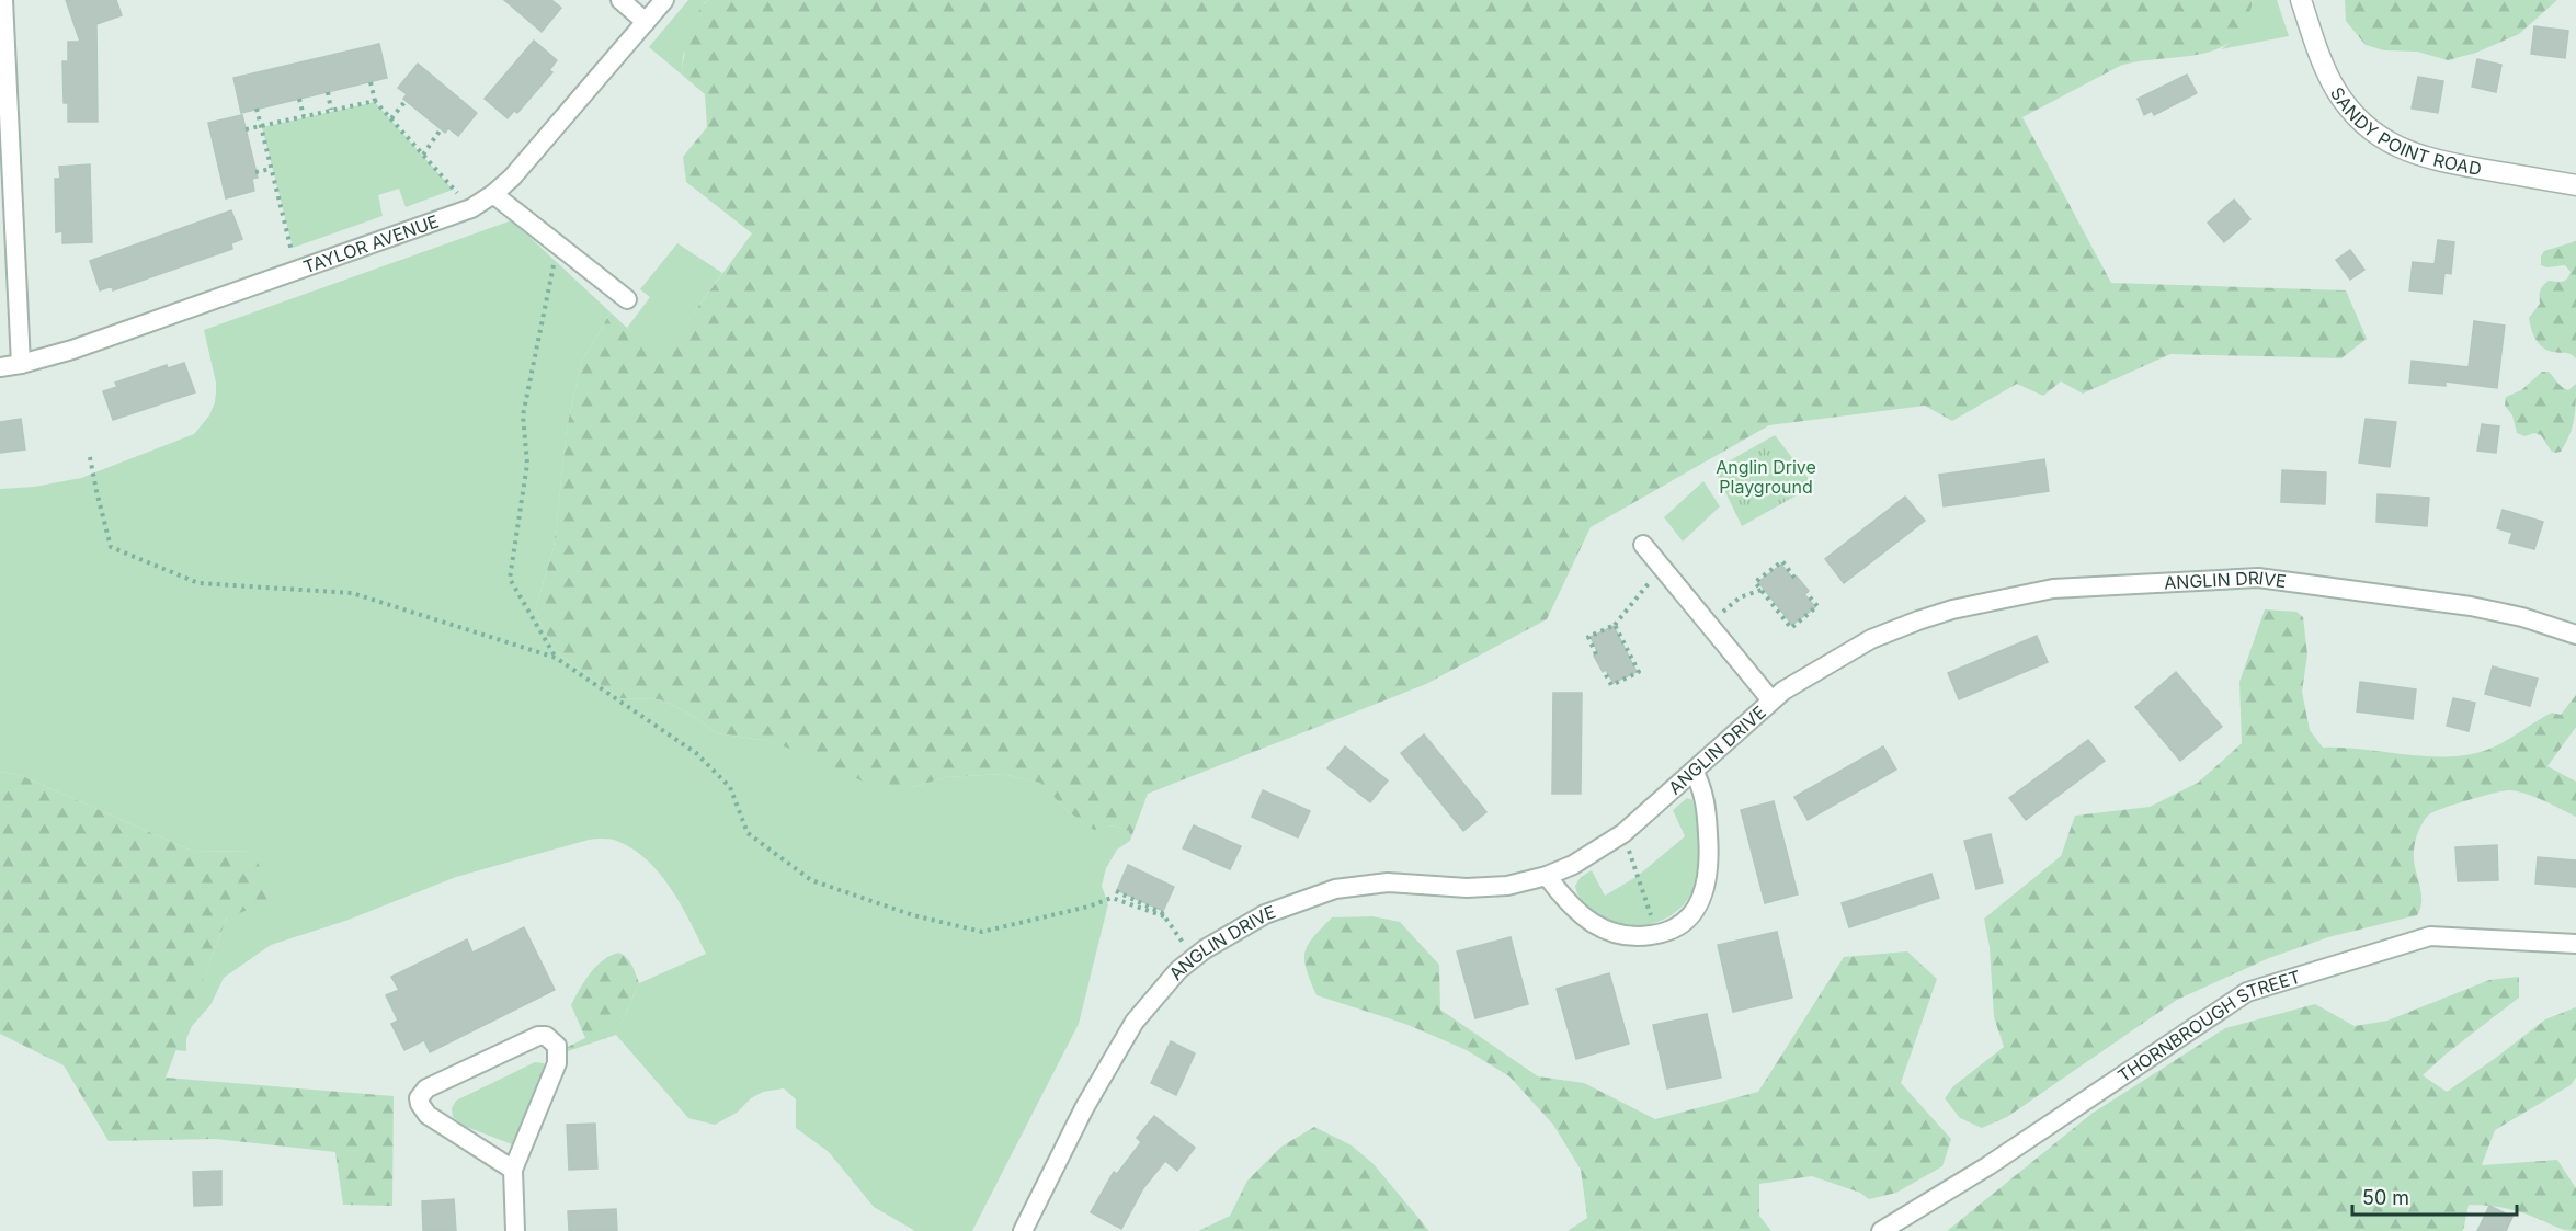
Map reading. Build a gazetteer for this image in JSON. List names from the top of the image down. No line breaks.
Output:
{"streets":{"street":["SANDY POINT ROAD","TAYLOR AVENUE","ANGLIN DRIVE","THORNBROUGH STREET"]},"parks":["Anglin Drive Playground"],"scale_bar":"50 m"}
